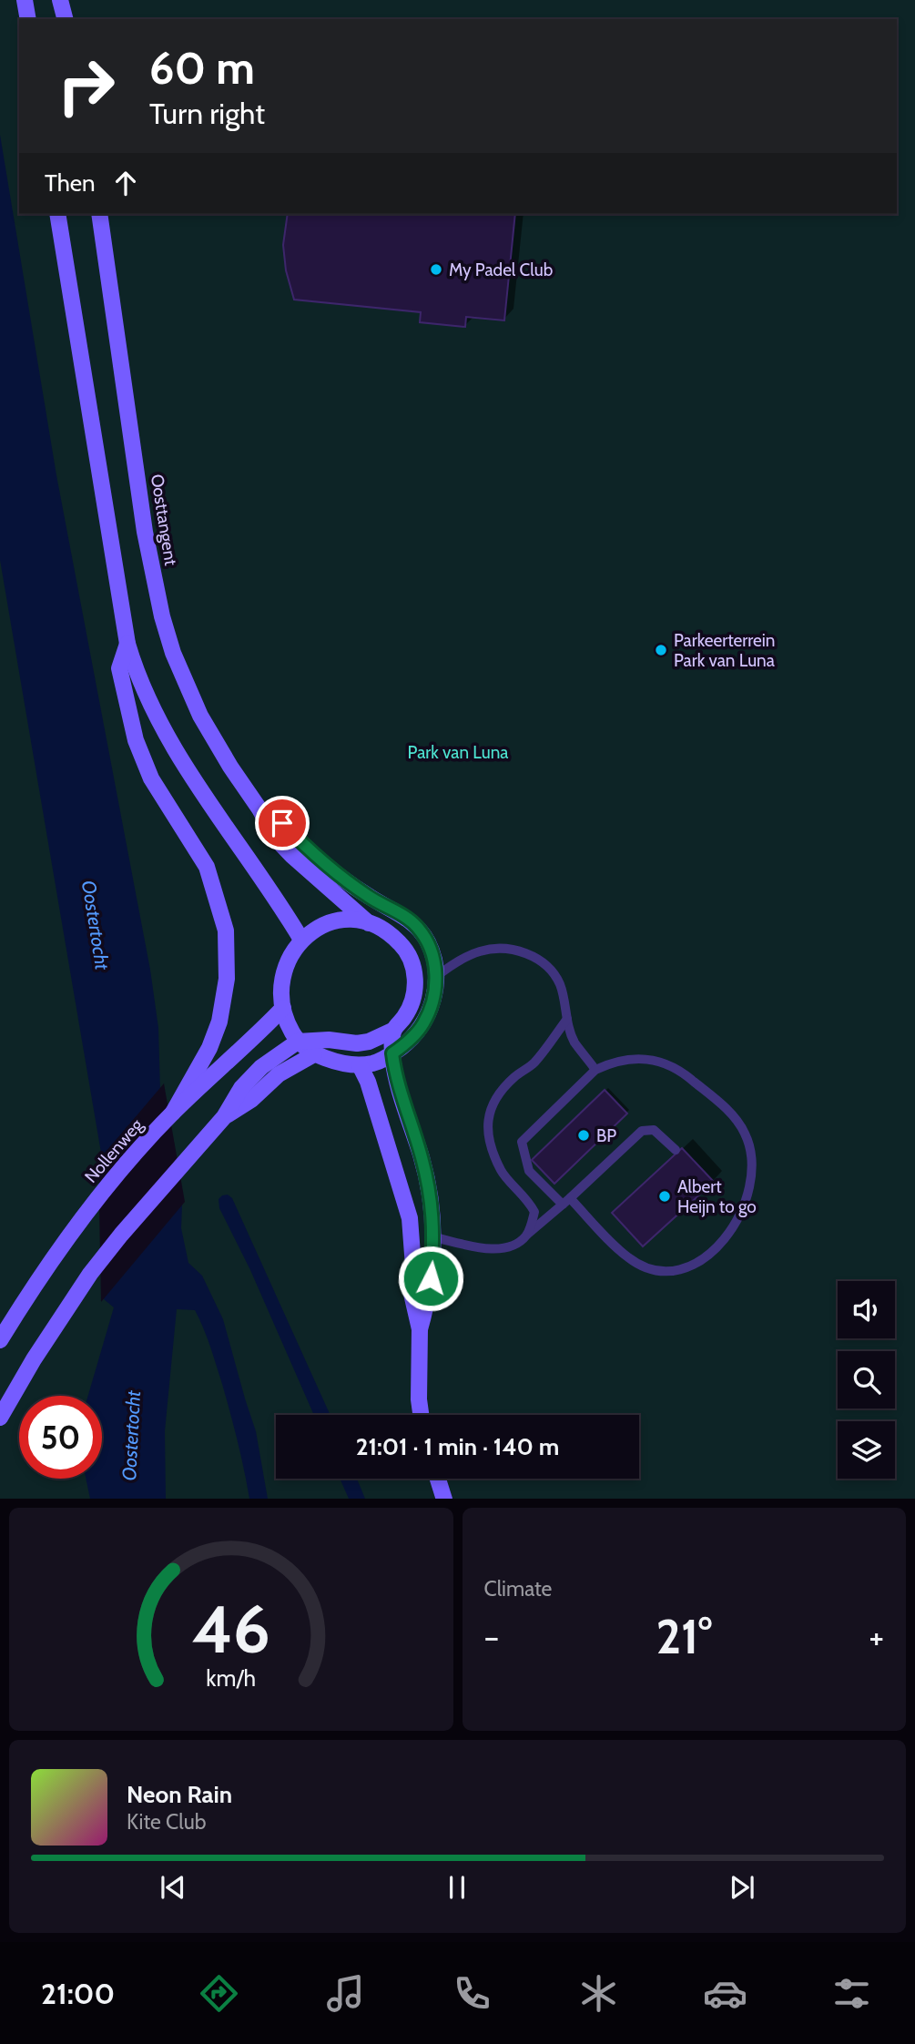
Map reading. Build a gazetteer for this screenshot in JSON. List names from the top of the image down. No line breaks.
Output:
{"streets":{"main road":["Oosttangent","Nollenweg"]},"crossings":[["Oosttangent","Nollenweg"]],"water":["Oostertocht"],"parks":["Park van Luna"],"places":["My Padel Club","Parkeerterrein Park van Luna","BP","Albert Heijn to go"],"page":{"turn":["60 m","Turn right"],"then":"Then","limit":"50","trip":"21:01 · 1 min · 140 m","tile":"Climate","heat":["−","21°","+"],"song":["Neon Rain","Kite Club"],"tabs":"21:00","gauge":["46","km/h"]}}
